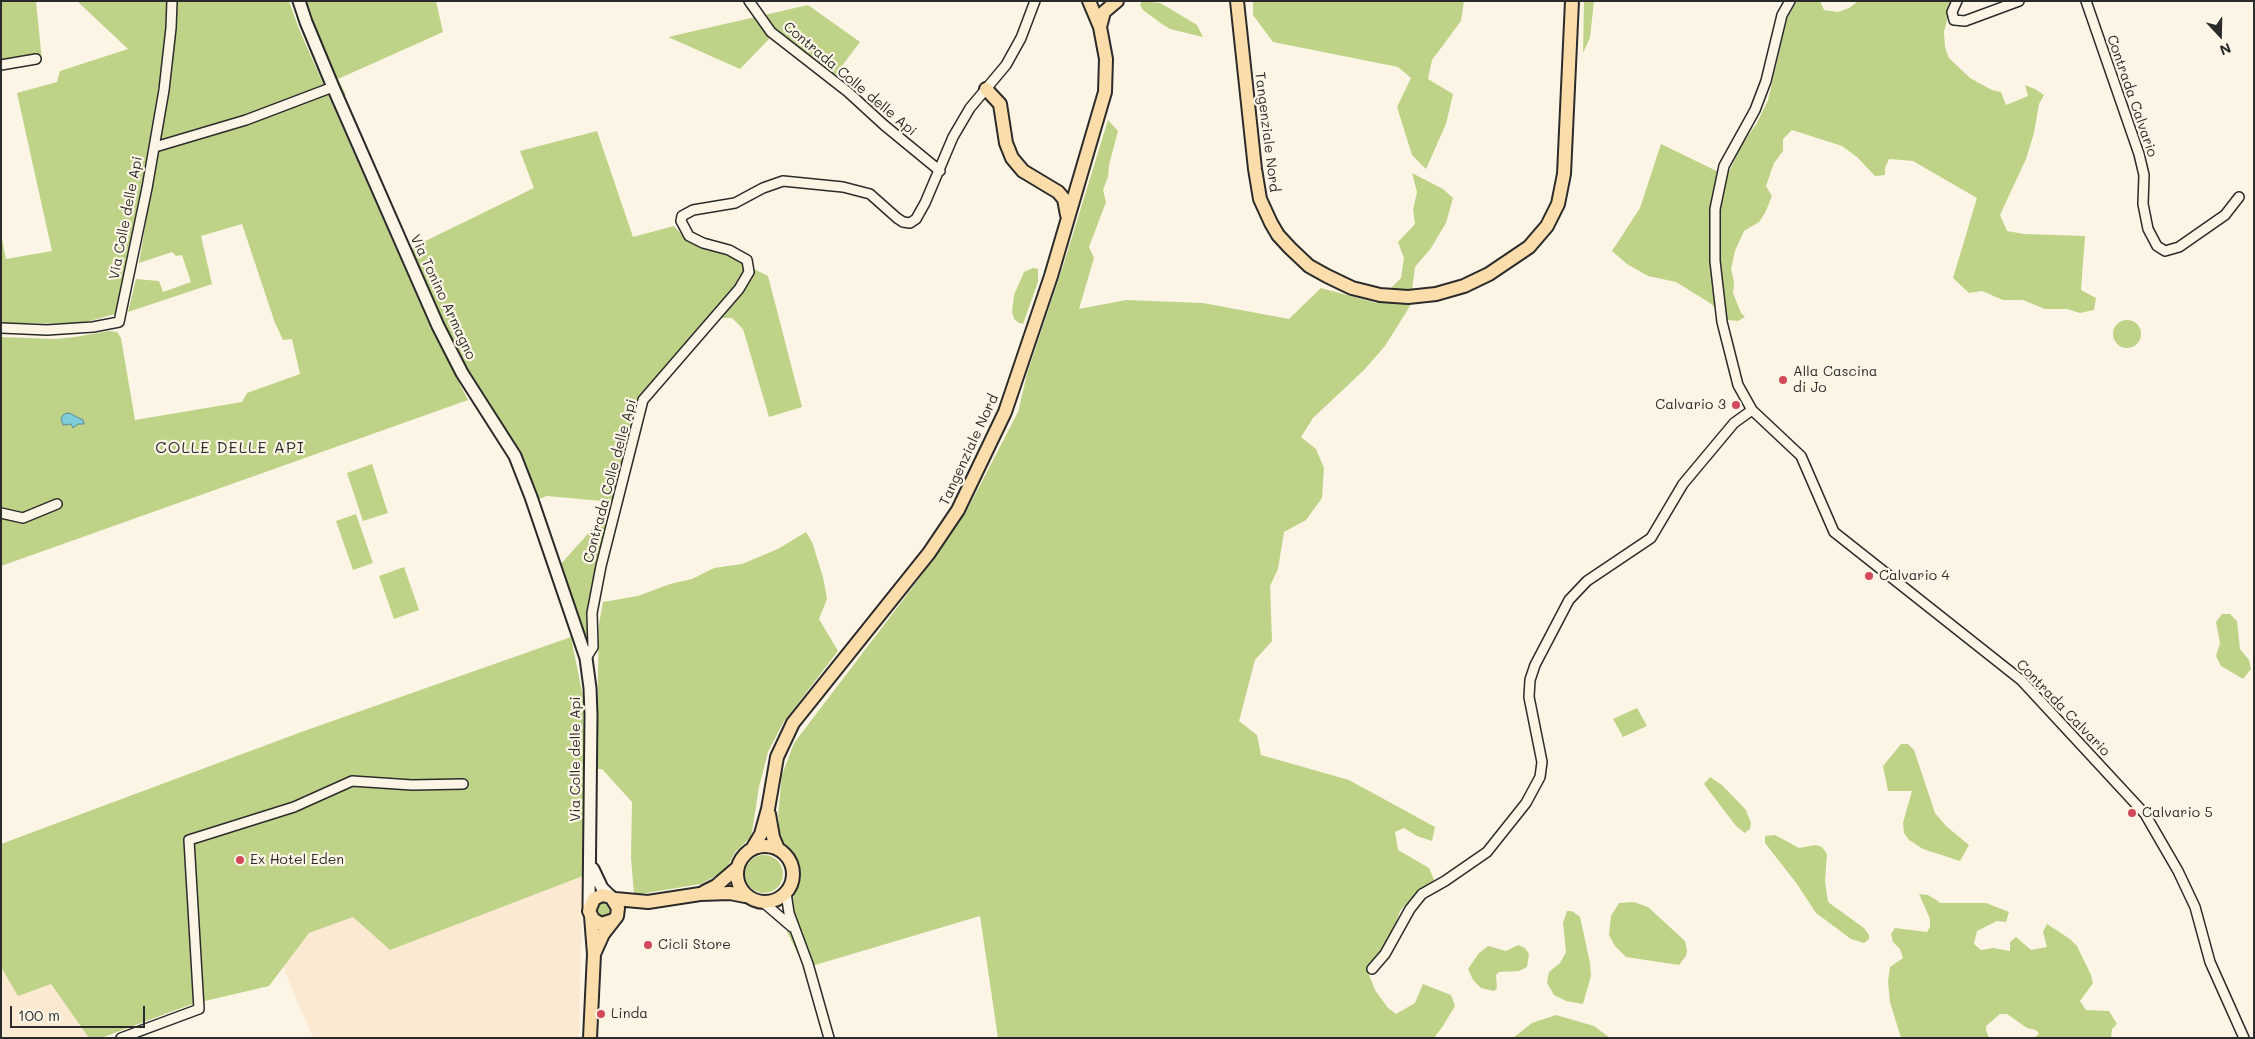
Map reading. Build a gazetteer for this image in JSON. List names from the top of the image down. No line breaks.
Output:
{"streets":{"main road":["Tangenziale Nord","Via Colle delle Api"],"street":["Contrada Colle delle Api","Contrada Calvario","Via Tonino Armagno"]},"crossings":[["Contrada Colle delle Api","Via Colle delle Api"],["Contrada Colle delle Api","Via Tonino Armagno"],["Via Colle delle Api","Via Tonino Armagno"]],"districts":["COLLE DELLE API"],"places":["Alla Cascina di Jo","Calvario 3","Calvario 4","Calvario 5","Ex Hotel Eden","Cicli Store","Linda"],"scale_bar":"100 m","north":"bottom"}
